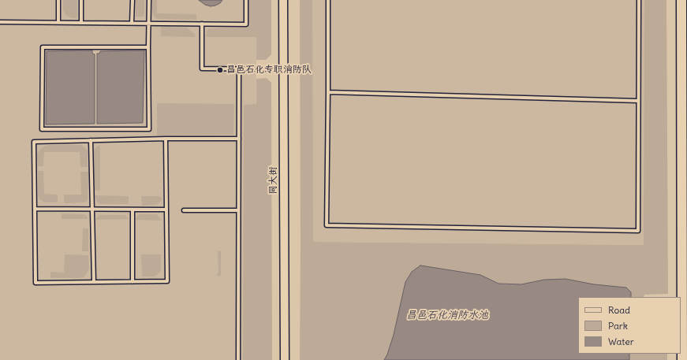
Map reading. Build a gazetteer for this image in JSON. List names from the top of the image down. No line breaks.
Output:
{"streets":{"street":["同大街"]},"water":["昌邑石化消防水池"],"places":["昌邑石化专职消防队"],"legend":["Road","Park","Water"]}
